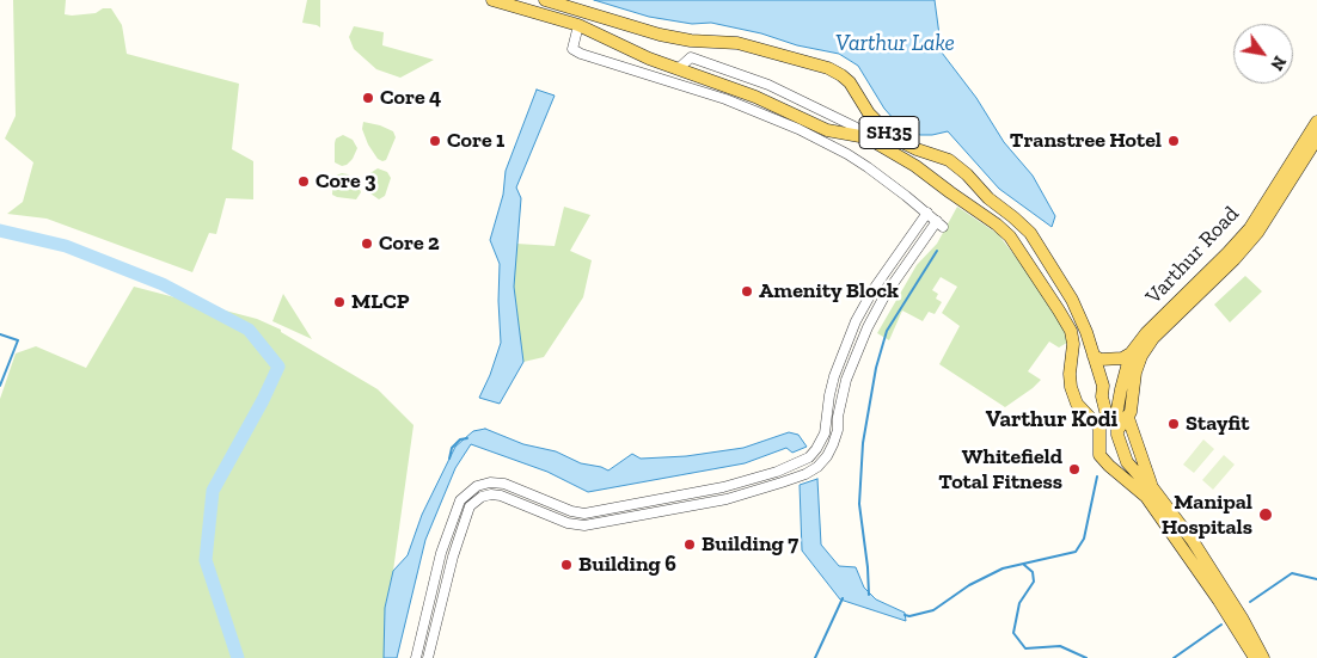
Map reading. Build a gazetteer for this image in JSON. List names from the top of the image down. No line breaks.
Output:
{"streets":{"main road":["SH35","Varthur Road"]},"crossings":[["SH35","Varthur Road"]],"districts":["Varthur Kodi"],"water":["Varthur Lake"],"places":["Core 4","Core 1","Transtree Hotel","Core 3","Core 2","Amenity Block","MLCP","Stayfit","Whitefield Total Fitness","Manipal Hospitals","Building 7","Building 6"],"north":"bottom right"}
